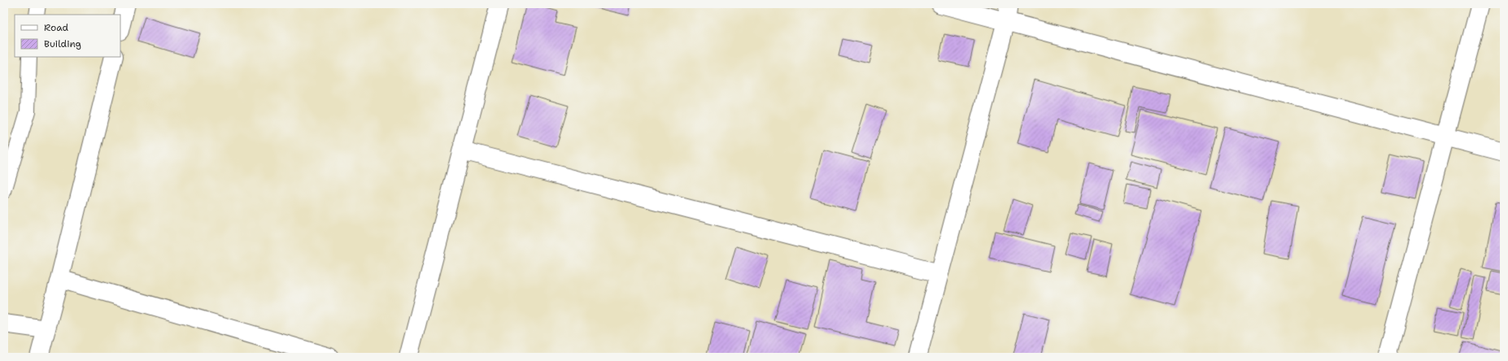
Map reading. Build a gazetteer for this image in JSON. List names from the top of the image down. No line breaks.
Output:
{"legend":["Road","Building"]}
